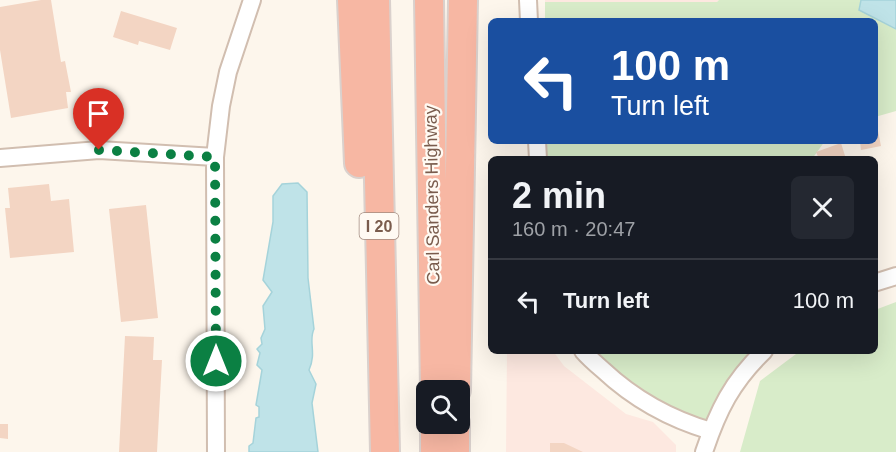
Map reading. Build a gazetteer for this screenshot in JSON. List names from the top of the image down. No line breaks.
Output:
{"streets":{"highway":["Carl Sanders Highway","I 20"]},"page":{"turn":["100 m","Turn left"],"heading":["2 min","160 m · 20:47"],"list":[{"name":"Turn left","value":"100 m"}]}}
